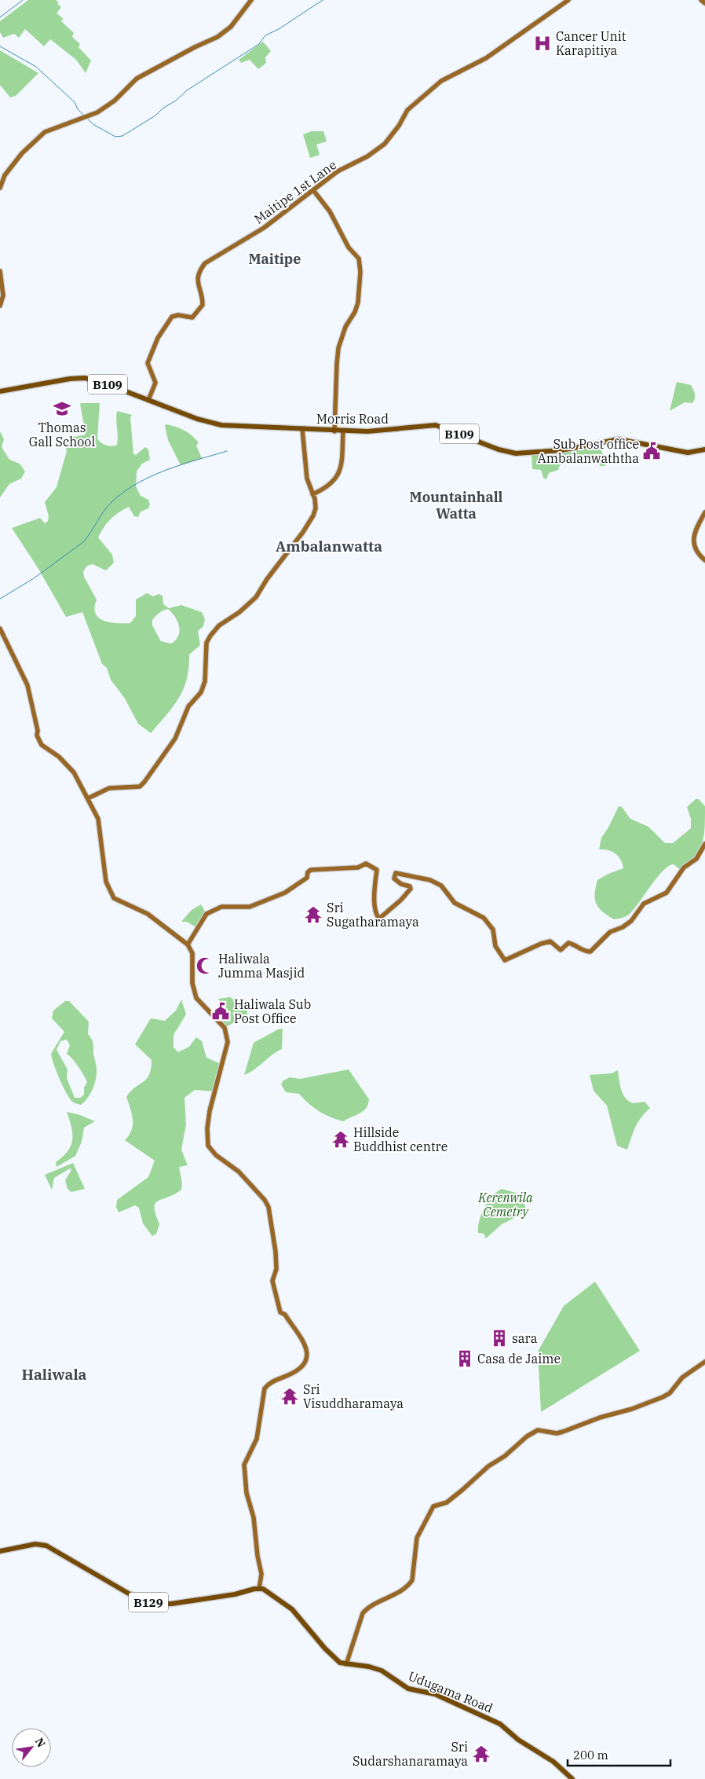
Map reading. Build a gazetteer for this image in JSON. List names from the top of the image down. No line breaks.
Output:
{"streets":{"main road":["B109","Morris Road","B129","Udugama Road"],"street":["Maitipe 1st Lane"]},"crossings":[["Maitipe 1st Lane","Morris Road"],["B129","Udugama Road"]],"districts":["Maitipe","Mountainhall Watta","Ambalanwatta","Haliwala"],"parks":["Kerenwila Cemetry"],"places":{"hospital":["Cancer Unit Karapitiya"],"school or university":["Thomas Gall School"],"public building":["Sub Post office Ambalanwaththa","Haliwala Sub Post Office"],"temple":["Sri Sugatharamaya","Hillside Buddhist centre","Sri Visuddharamaya","Sri Sudarshanaramaya"],"mosque":["Haliwala Jumma Masjid"],"building":["sara","Casa de Jaime"]},"scale_bar":"200 m","north":"top right"}
